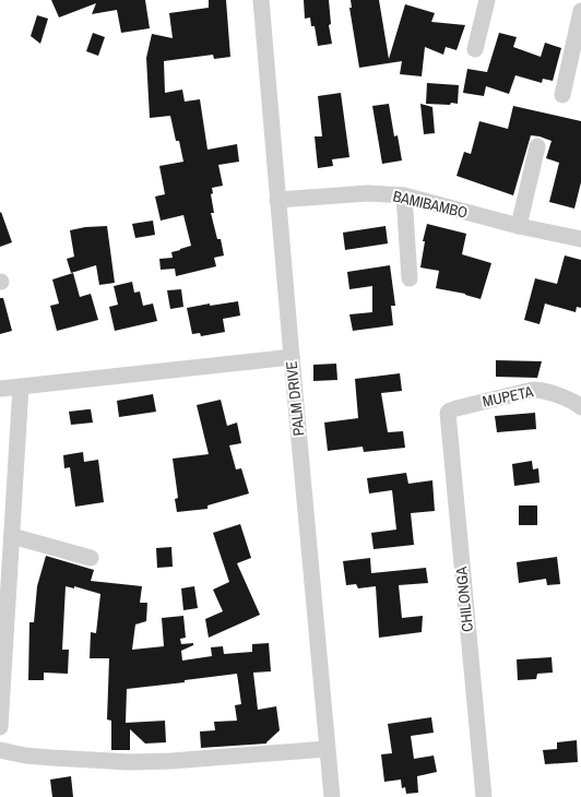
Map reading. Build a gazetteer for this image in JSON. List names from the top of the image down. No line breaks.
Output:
{"streets":{"street":["BAMIBAMBO","MUPETA","PALM DRIVE","CHILONGA"]},"crossings":[["BAMIBAMBO","PALM DRIVE"],["MUPETA","CHILONGA"]]}
